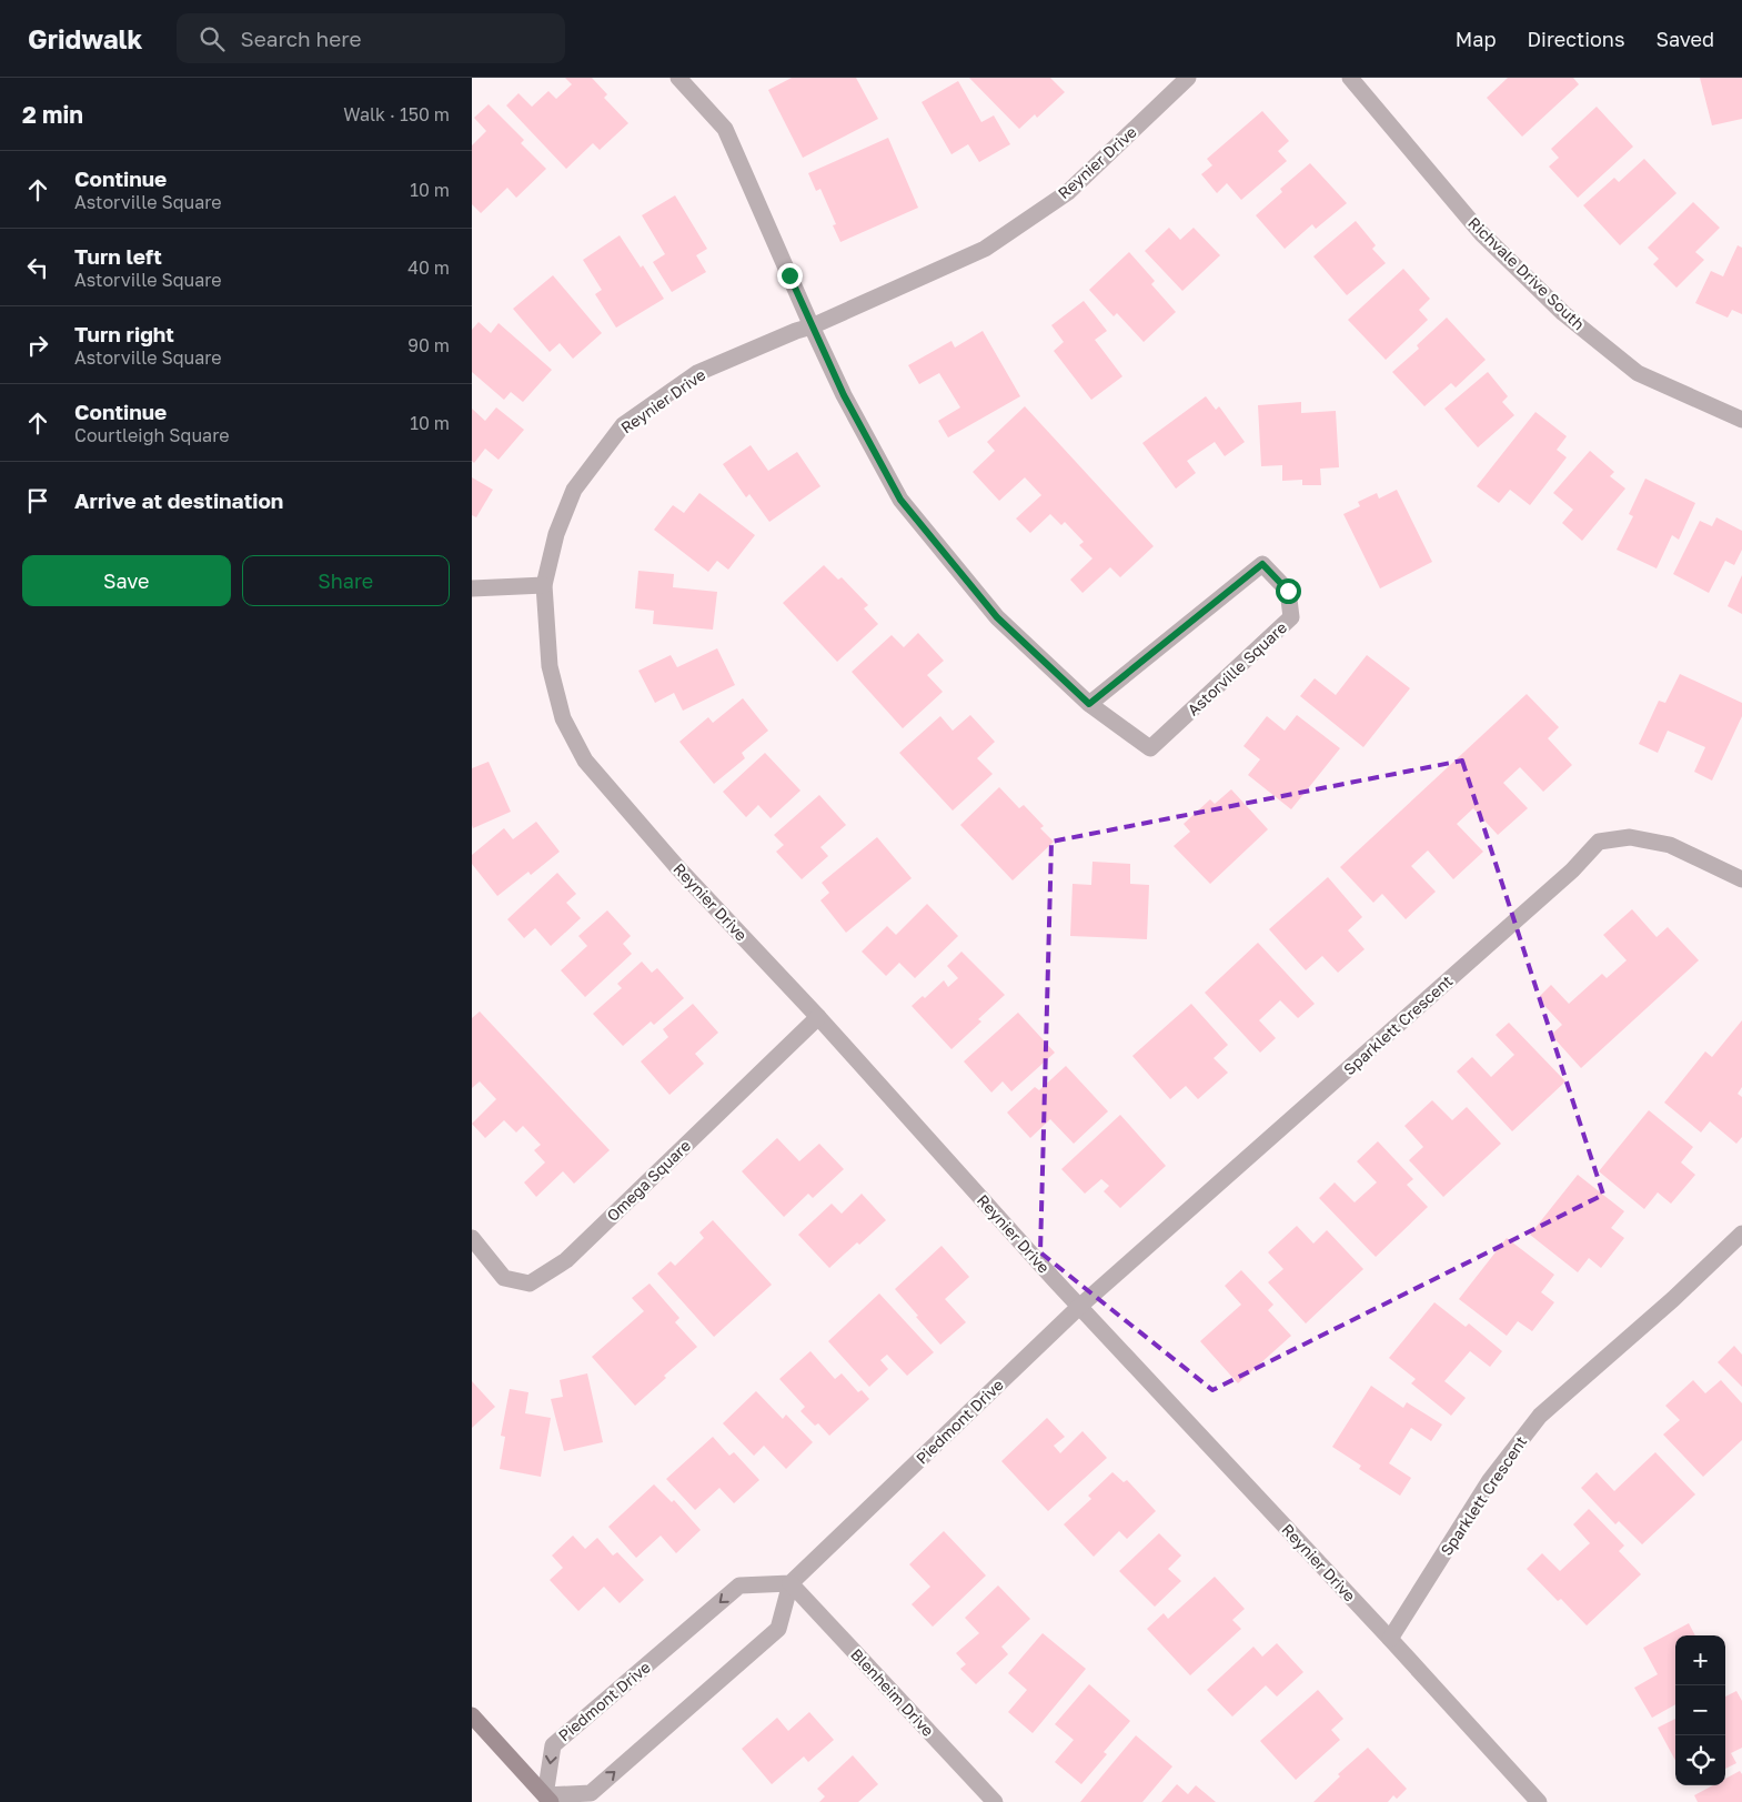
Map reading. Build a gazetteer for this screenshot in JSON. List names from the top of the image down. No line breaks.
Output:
{"streets":{"street":["Reynier Drive","Richvale Drive South","Astorville Square","Sparklett Crescent","Omega Square","Piedmont Drive","Blenheim Drive"]},"crossings":[["Reynier Drive","Astorville Square"],["Reynier Drive","Sparklett Crescent"],["Reynier Drive","Omega Square"],["Reynier Drive","Piedmont Drive"],["Sparklett Crescent","Piedmont Drive"],["Piedmont Drive","Blenheim Drive"]],"page":{"header":"Gridwalk","search":"Search here","nav":["Map","Directions","Saved"],"heading":["2 min","Walk · 150 m"],"list":[["Continue","Astorville Square","10 m"],["Turn left","Astorville Square","40 m"],["Turn right","Astorville Square","90 m"],["Continue","Courtleigh Square","10 m"],"Arrive at destination"],"buttons":["Save","Share"],"map_buttons":["+","−"]}}
